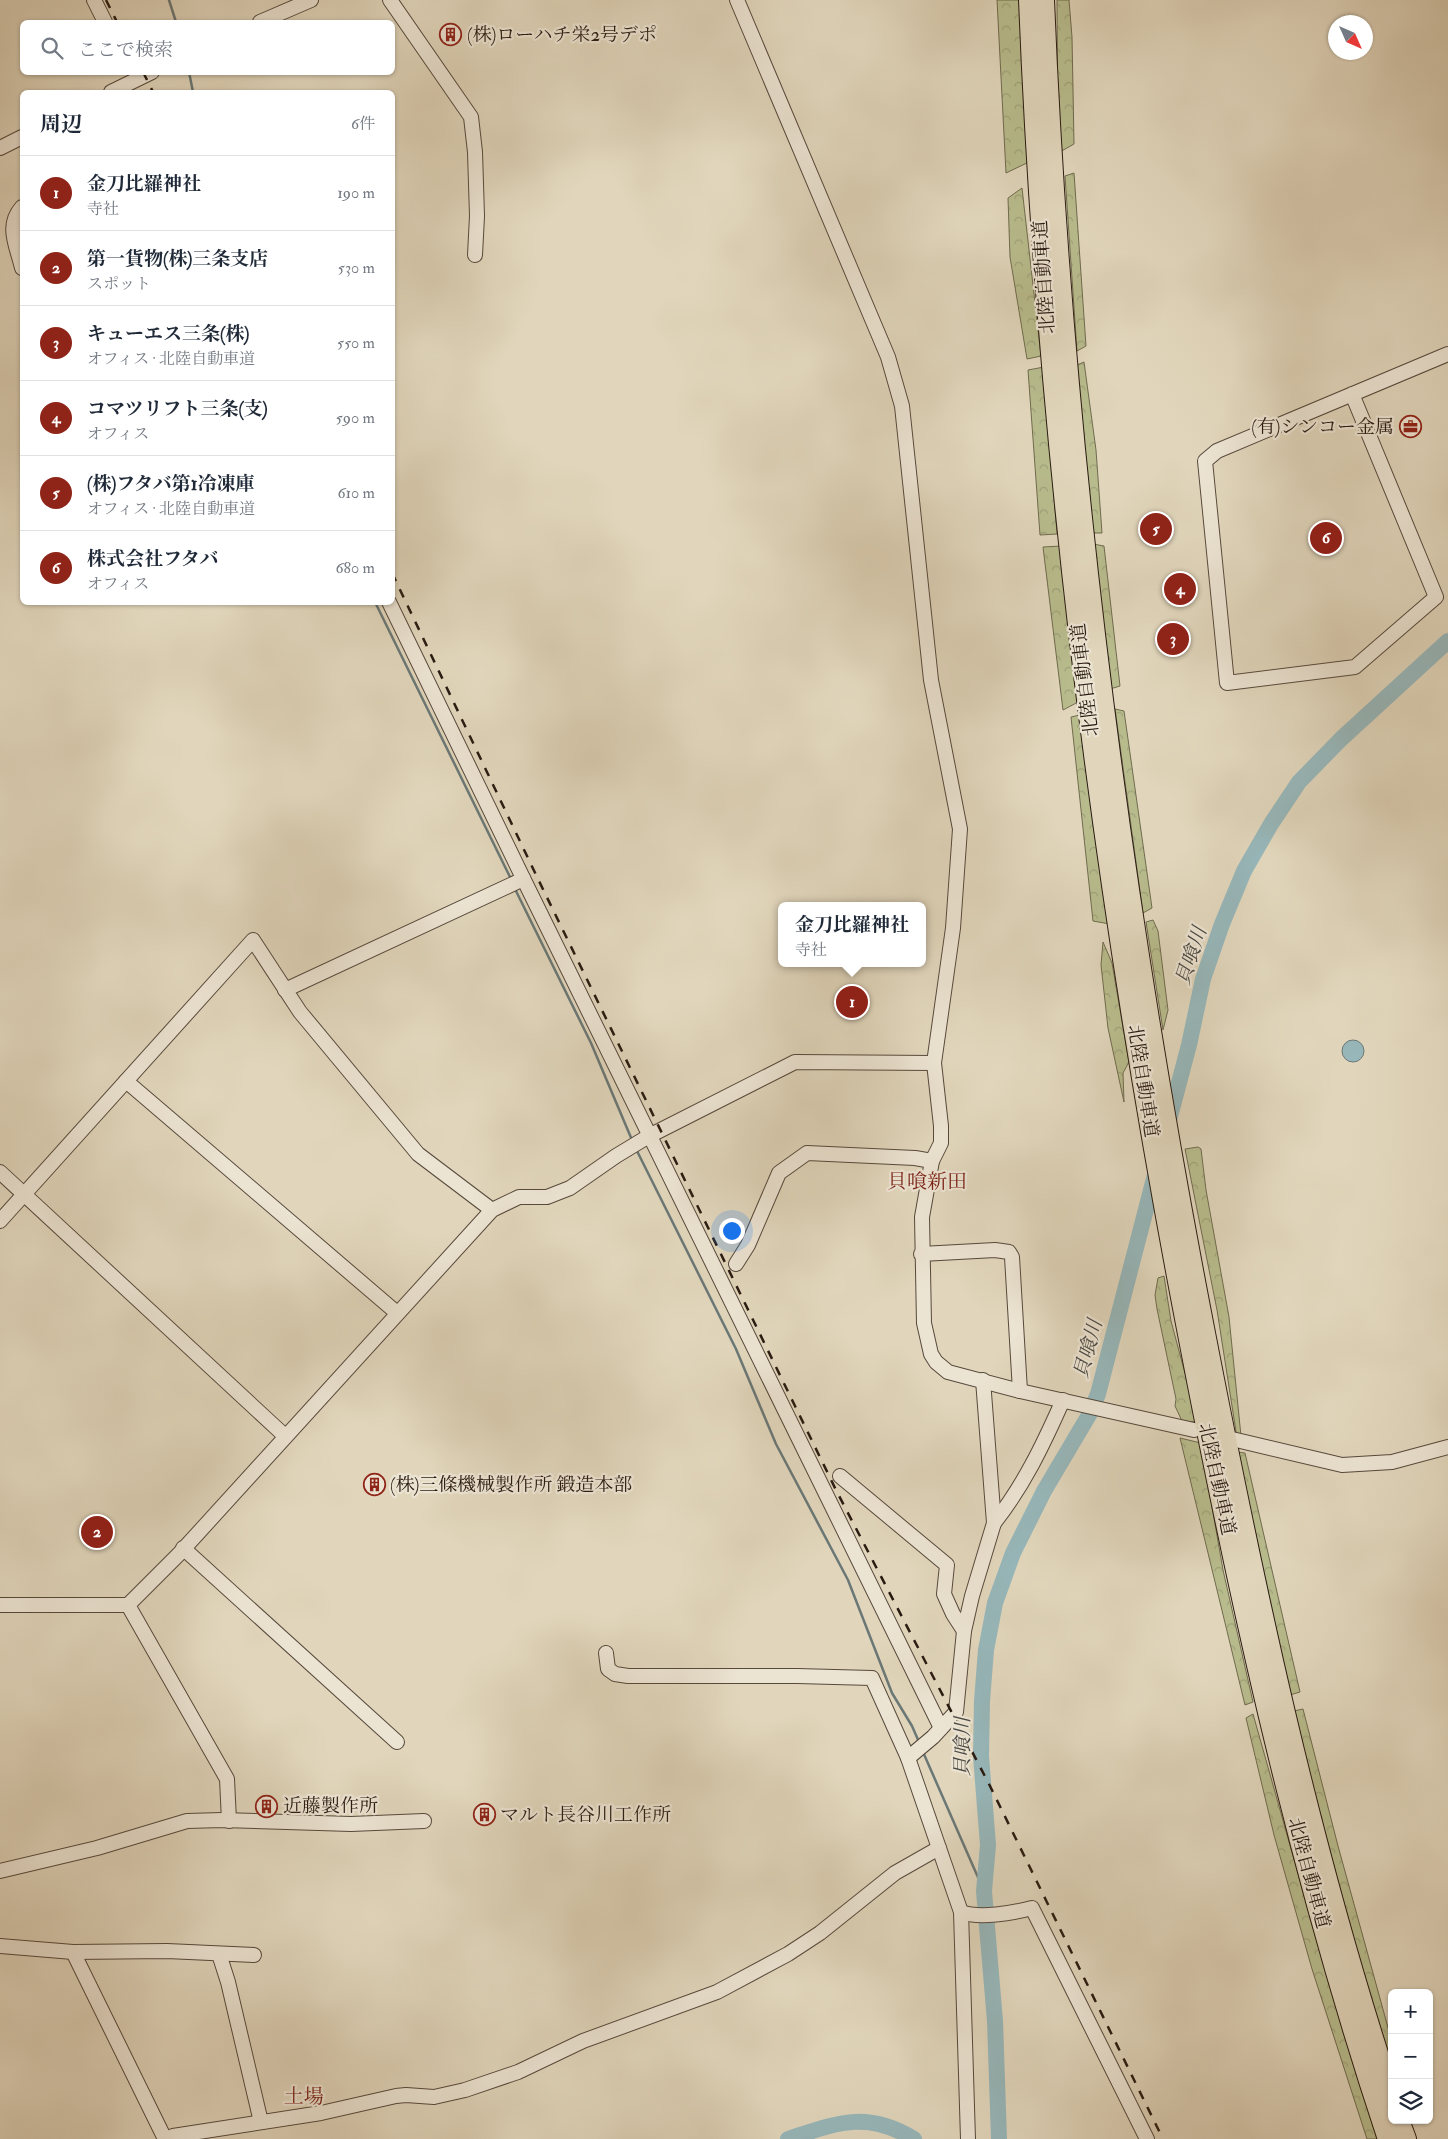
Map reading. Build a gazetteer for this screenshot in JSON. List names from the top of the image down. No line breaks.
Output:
{"streets":{"highway":["北陸自動車道"]},"districts":["貝喰新田","土場"],"water":["貝喰川"],"places":{"building":["(株)ローハチ栄2号デポ","(株)三條機械製作所 鍛造本部","近藤製作所","マルト長谷川工作所"],"office":["(有)シンコー金属"]},"north":"bottom right","page":{"search":"ここで検索","heading":["周辺","6件"],"list":[{"mark":"1","name":"金刀比羅神社","note":"寺社","value":"190 m"},{"mark":"2","name":"第一貨物(株)三条支店","note":"スポット","value":"530 m"},{"mark":"3","name":"キューエス三条(株)","note":"オフィス · 北陸自動車道","value":"550 m"},{"mark":"4","name":"コマツリフト三条(支)","note":"オフィス","value":"590 m"},{"mark":"5","name":"(株)フタバ第1冷凍庫","note":"オフィス · 北陸自動車道","value":"610 m"},{"mark":"6","name":"株式会社フタバ","note":"オフィス","value":"680 m"}],"pins":["5","6","4","3","1","2"],"popup":["金刀比羅神社","寺社"],"map_buttons":["+","−"]}}
